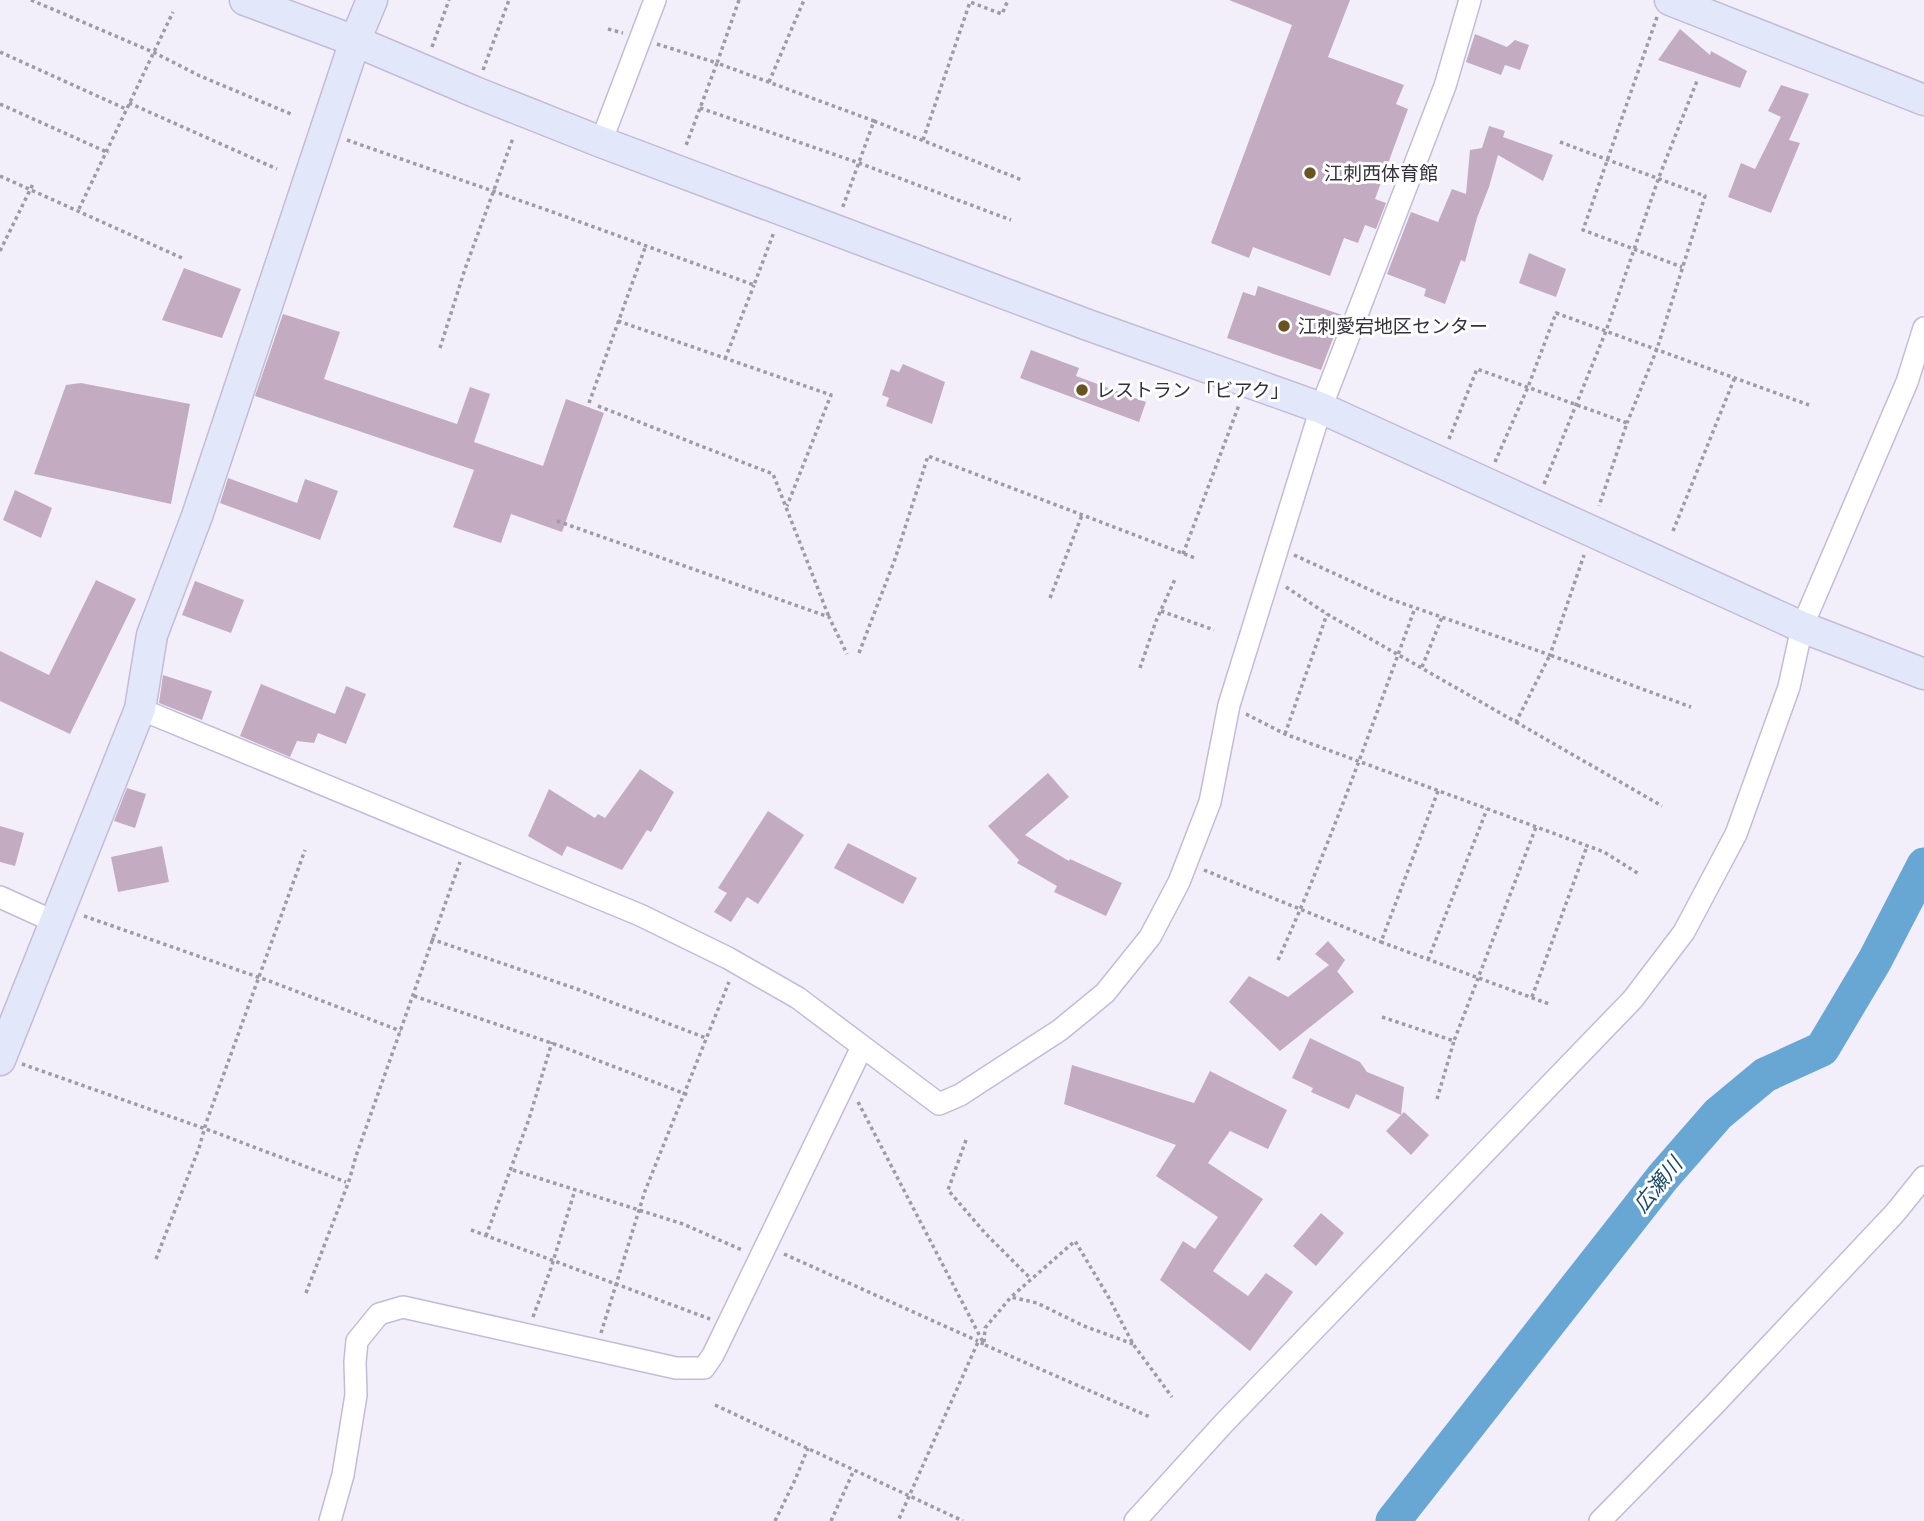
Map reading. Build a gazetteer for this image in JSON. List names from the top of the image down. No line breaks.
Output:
{"water":["広瀬川"],"places":["江刺西体育館","江刺愛宕地区センター","レストラン 「ビアク」"]}
